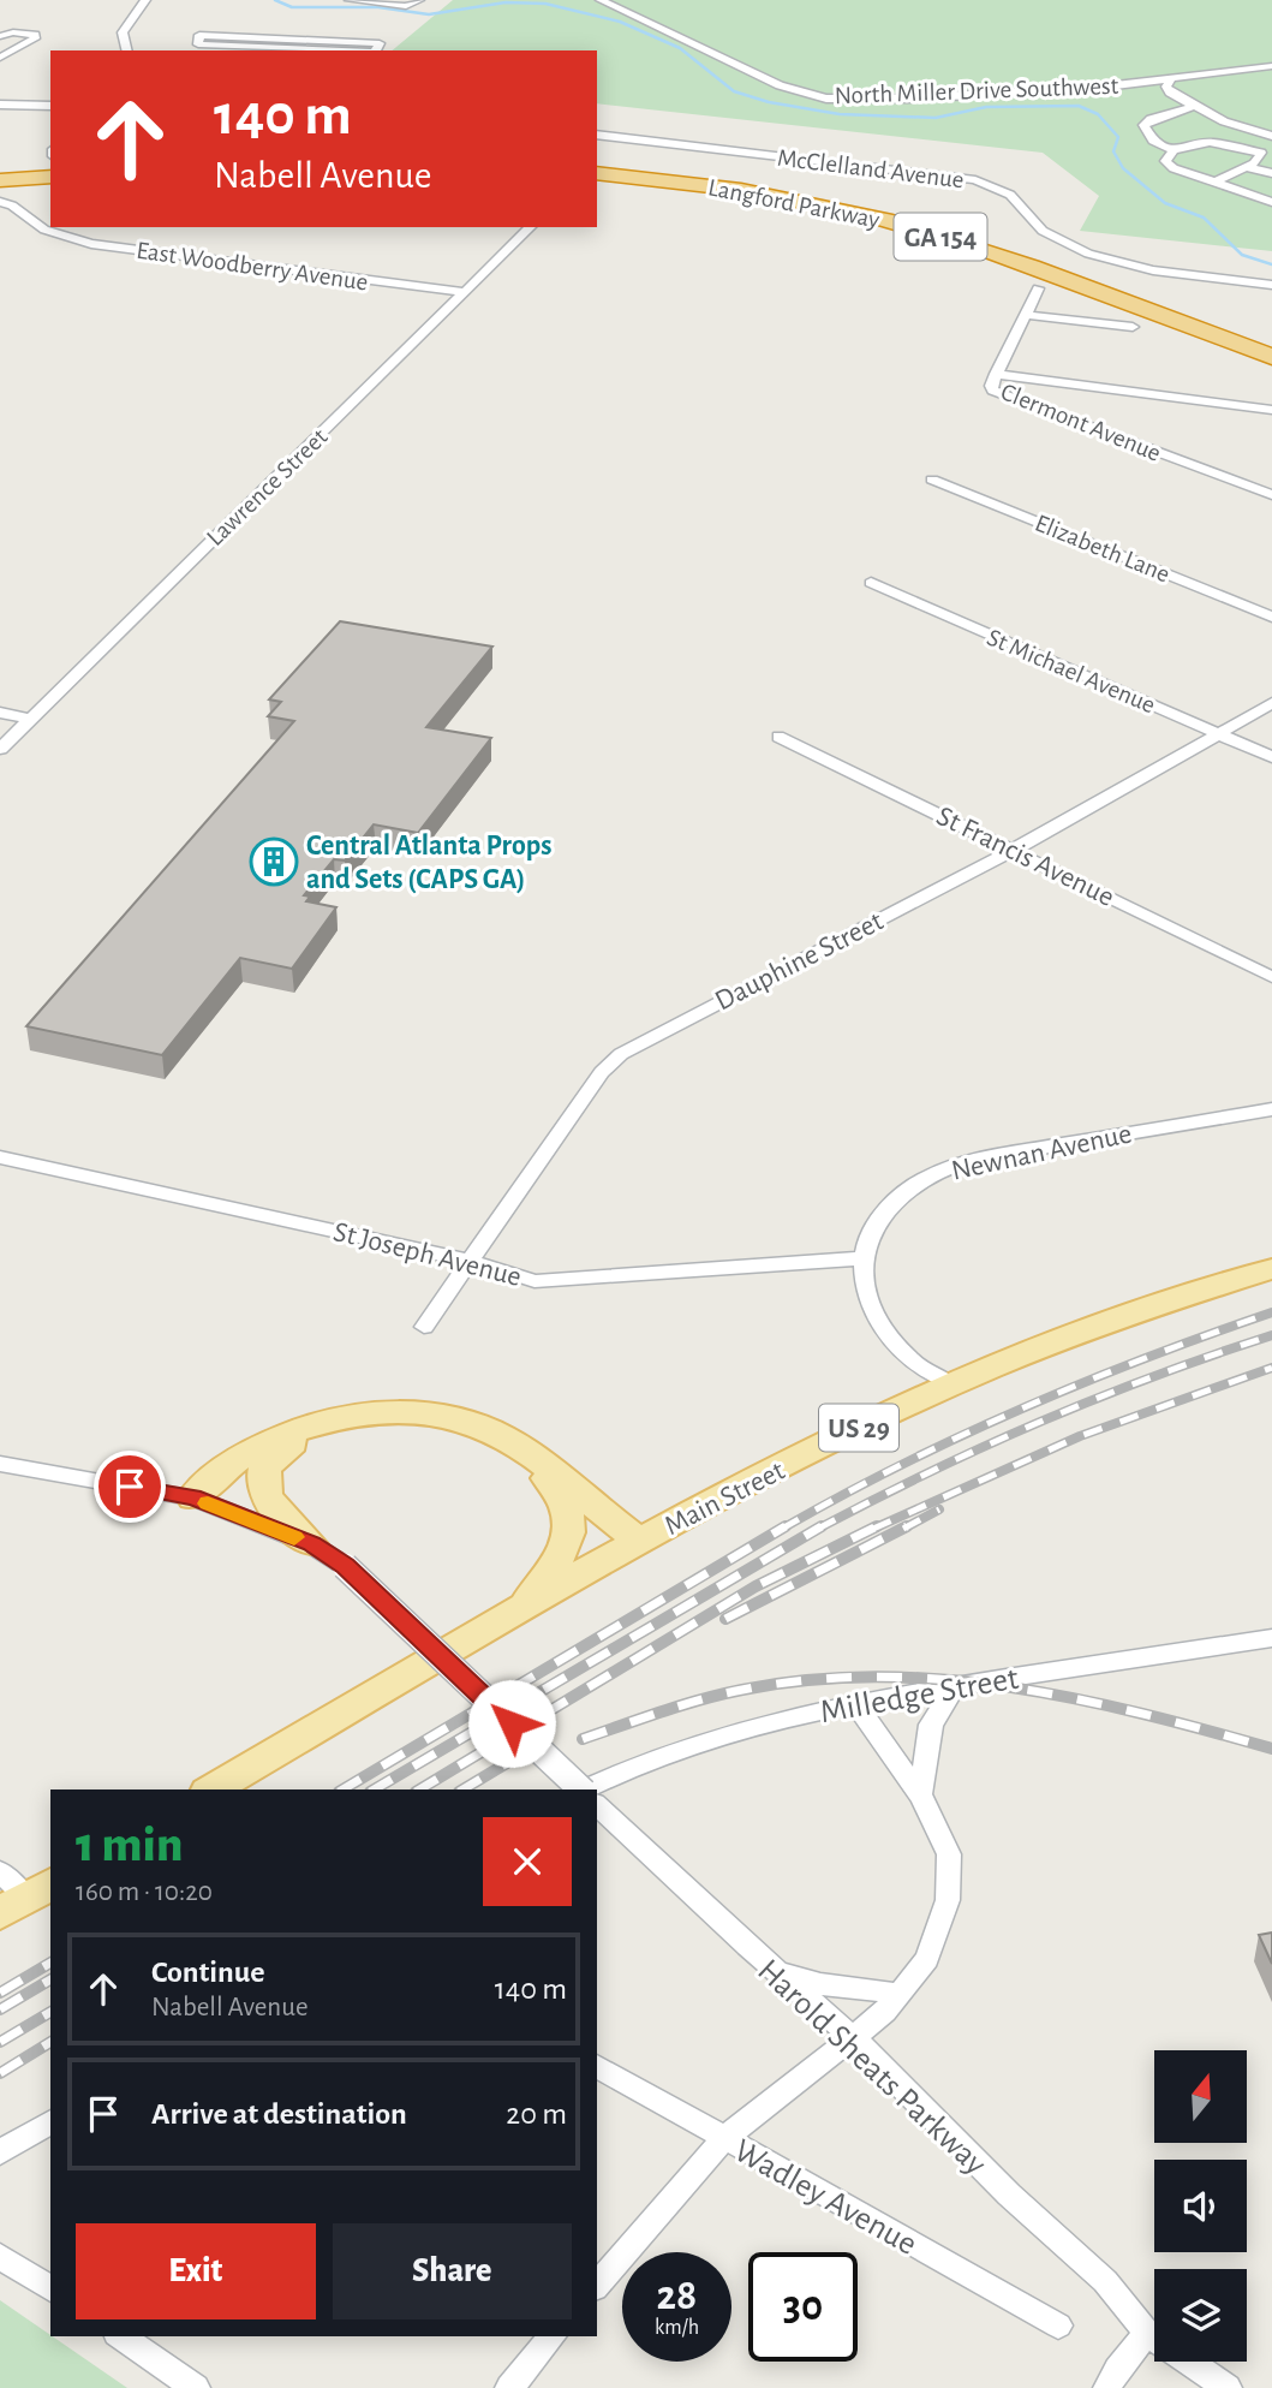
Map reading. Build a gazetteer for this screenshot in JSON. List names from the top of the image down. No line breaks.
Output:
{"streets":{"highway":["Langford Parkway","GA 154"],"main road":["US 29","Main Street"],"street":["North Miller Drive Southwest","McClelland Avenue","East Woodberry Avenue","Clermont Avenue","Lawrence Street","Elizabeth Lane","St Michael Avenue","St Francis Avenue","Dauphine Street","Newnan Avenue","St Joseph Avenue","Milledge Street","Harold Sheats Parkway","Wadley Avenue"]},"crossings":[["East Woodberry Avenue","Lawrence Street"],["St Michael Avenue","Dauphine Street"],["St Francis Avenue","Dauphine Street"],["Dauphine Street","St Joseph Avenue"],["Newnan Avenue","St Joseph Avenue"]],"places":{"building":["Central Atlanta Props and Sets (CAPS GA)"]},"north":"top","page":{"turn":["140 m","Nabell Avenue"],"heading":["1 min","160 m · 10:20"],"list":[{"name":"Continue","note":"Nabell Avenue","value":"140 m"},{"name":"Arrive at destination","value":"20 m"}],"buttons":["Exit","Share"],"speed":"28 km/h","limit":"30"}}
